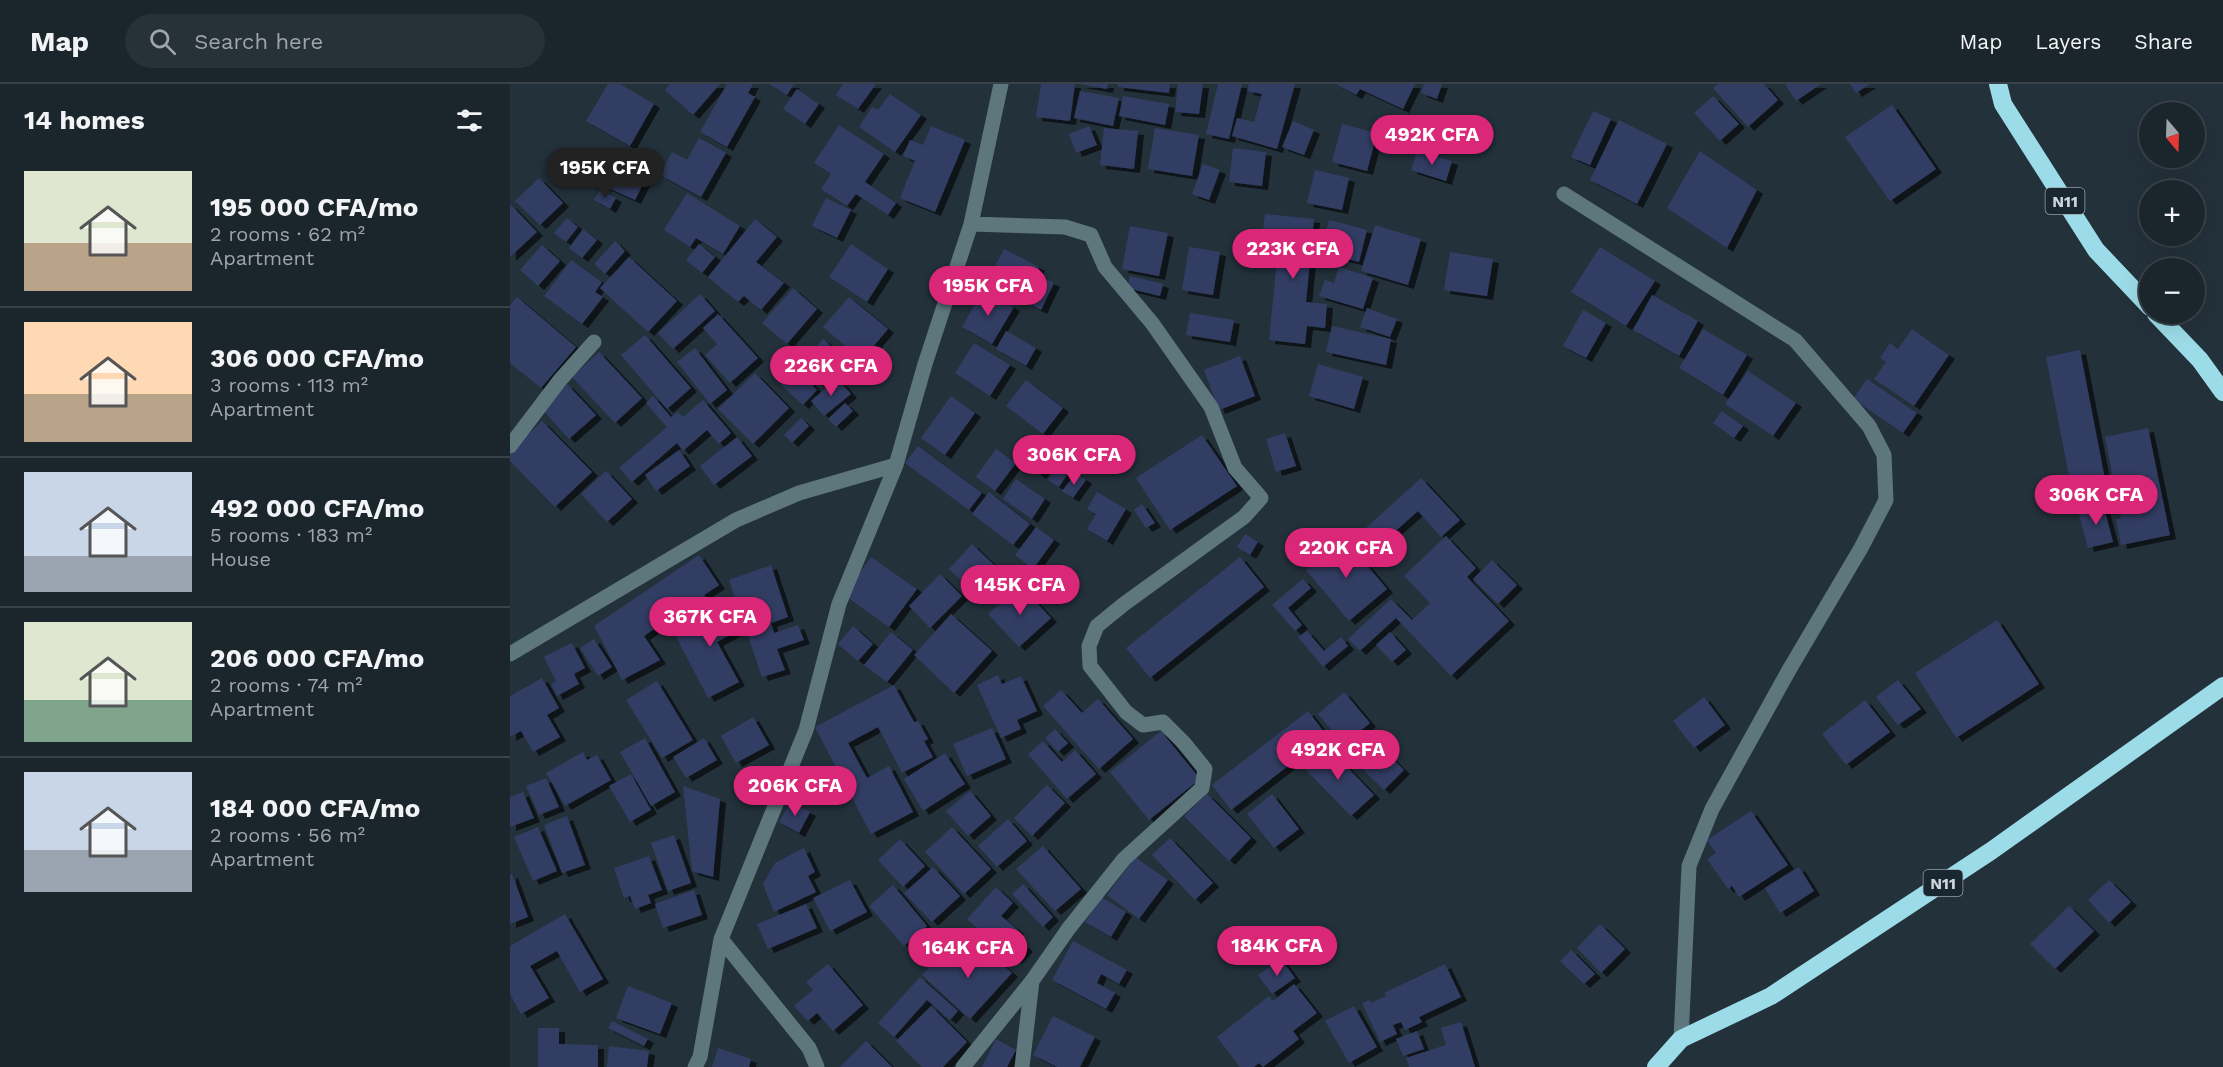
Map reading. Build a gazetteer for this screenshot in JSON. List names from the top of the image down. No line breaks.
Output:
{"streets":{"highway":["N11"]},"north":"bottom","page":{"header":"Map","search":"Search here","nav":["Map","Layers","Share"],"heading":"14 homes","map_buttons":["+","−"],"price":["492K CFA","195K CFA","223K CFA","195K CFA","226K CFA","306K CFA","306K CFA","220K CFA","145K CFA","367K CFA","492K CFA","206K CFA","184K CFA","164K CFA"],"list":[{"name":"195 000 CFA/mo","note":"2 rooms · 62 m² · Apartment"},{"name":"306 000 CFA/mo","note":"3 rooms · 113 m² · Apartment"},{"name":"492 000 CFA/mo","note":"5 rooms · 183 m² · House"},{"name":"206 000 CFA/mo","note":"2 rooms · 74 m² · Apartment"},{"name":"184 000 CFA/mo","note":"2 rooms · 56 m² · Apartment"}]}}
